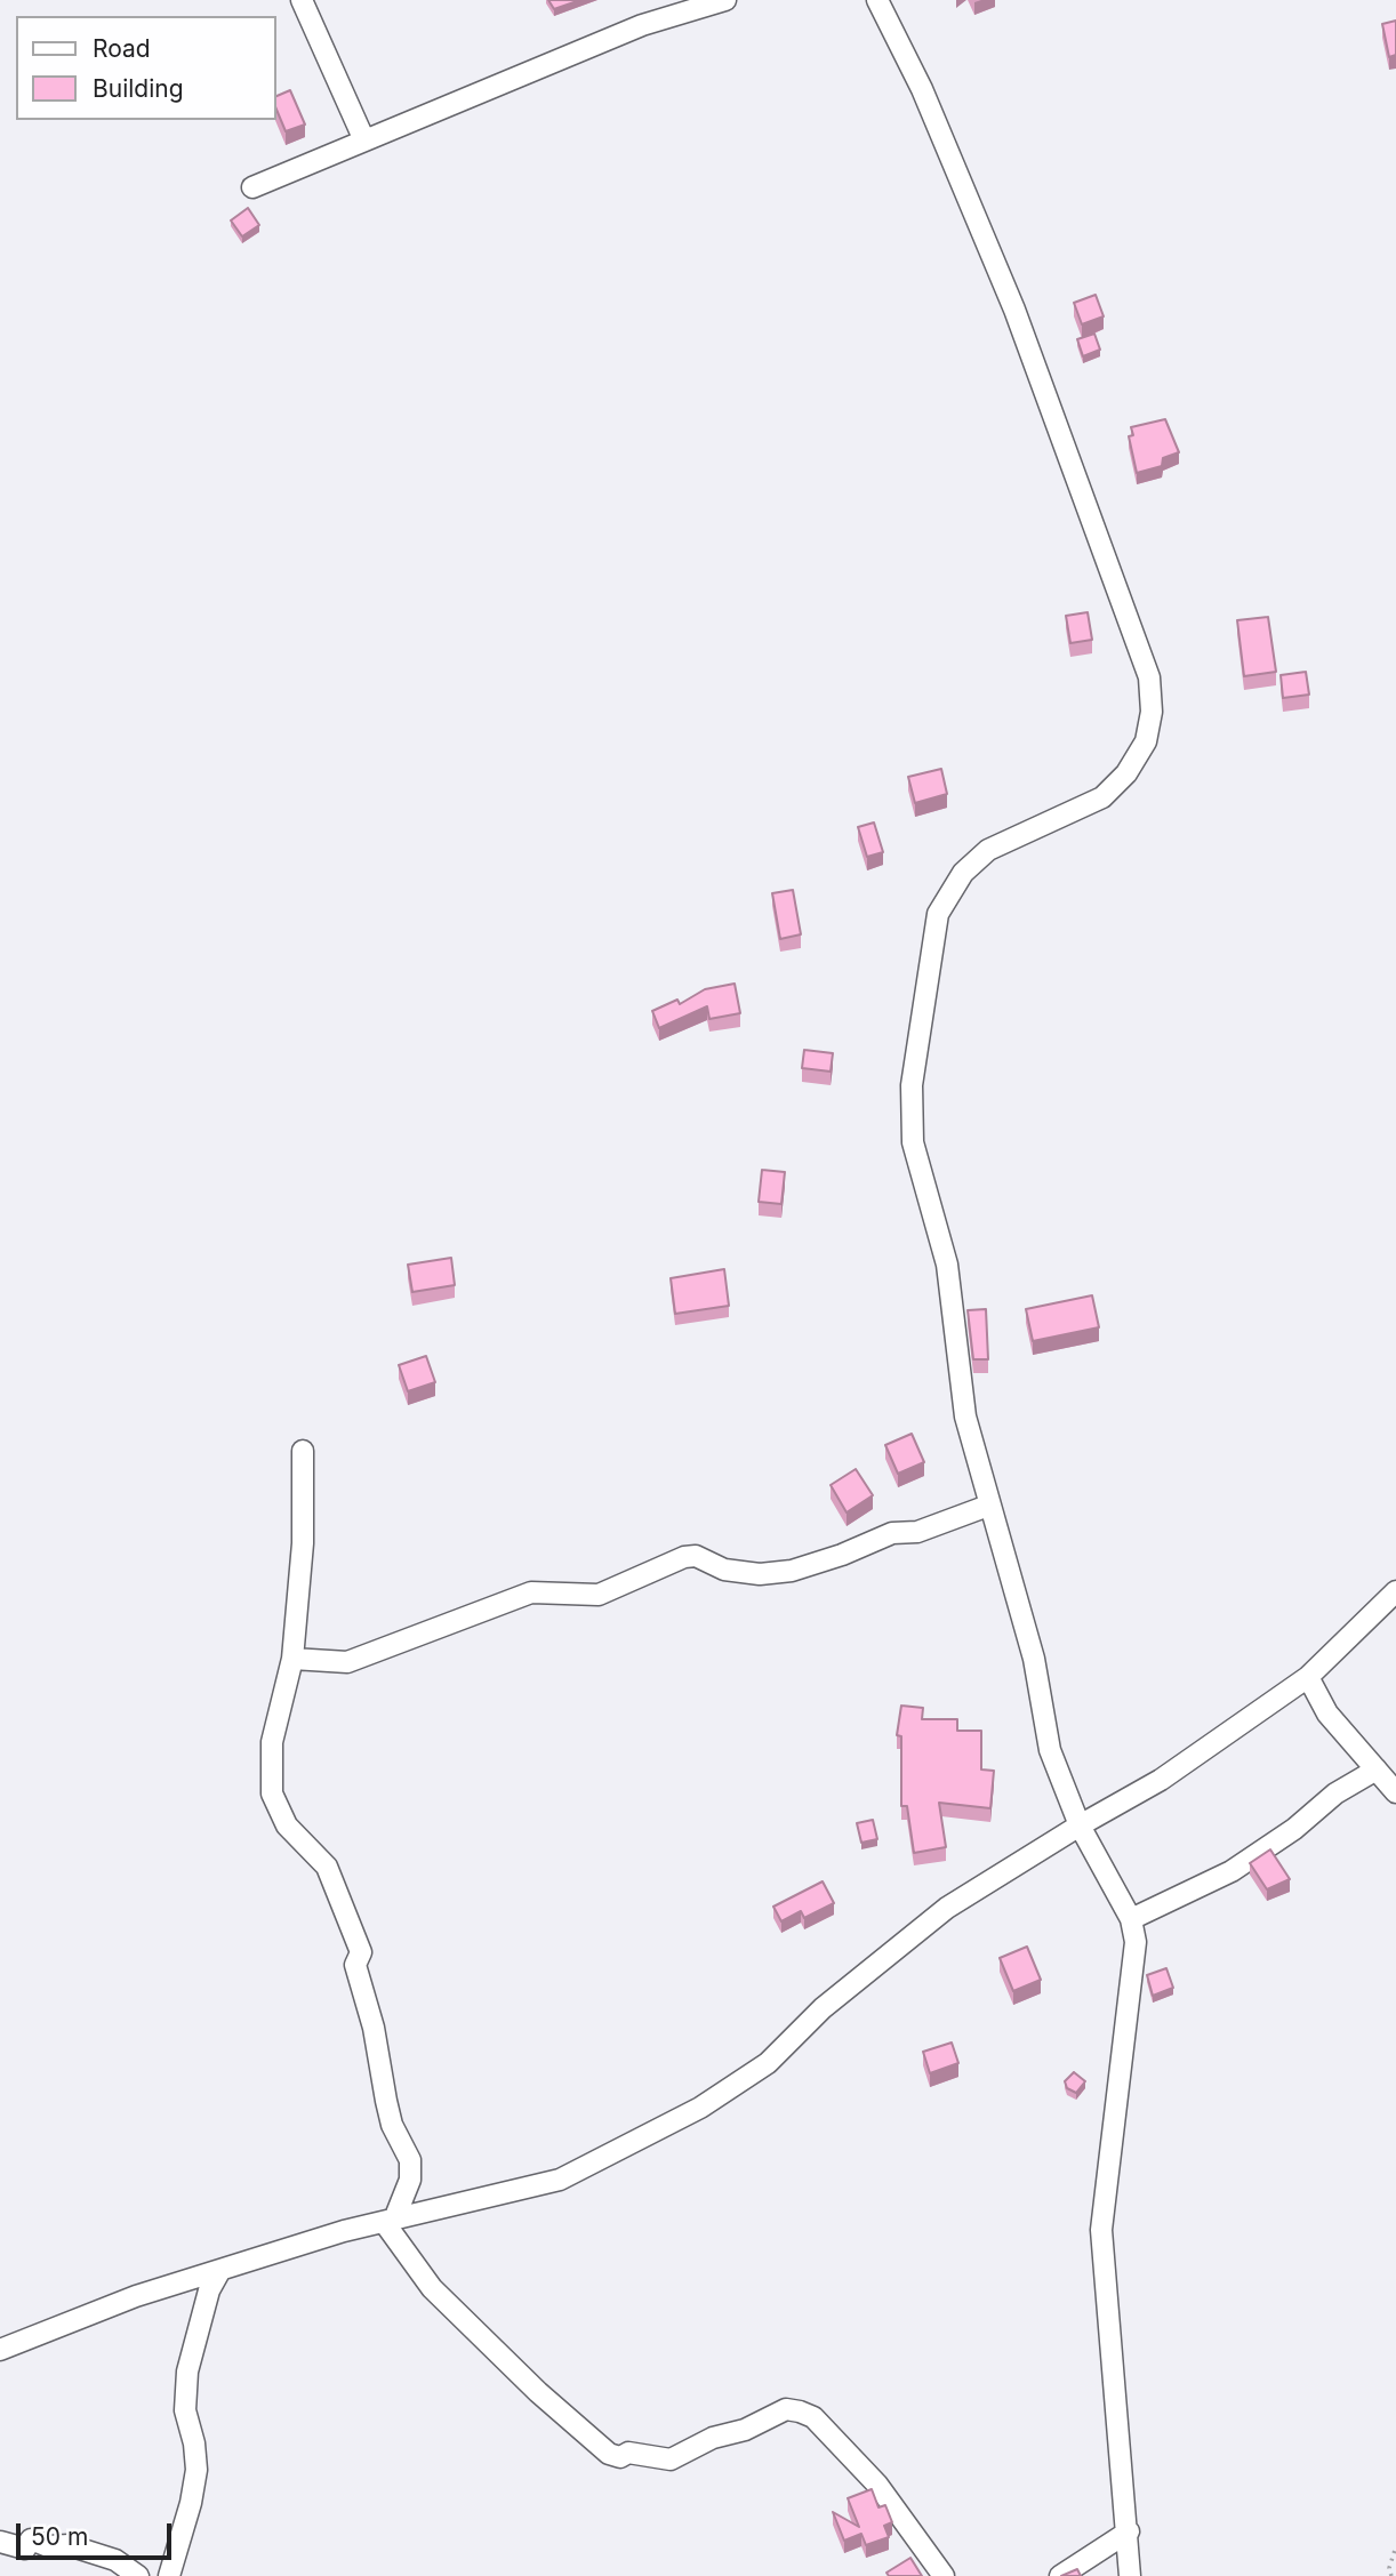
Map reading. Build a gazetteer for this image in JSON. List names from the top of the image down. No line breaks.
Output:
{"legend":["Road","Building"],"scale_bar":"50 m"}
